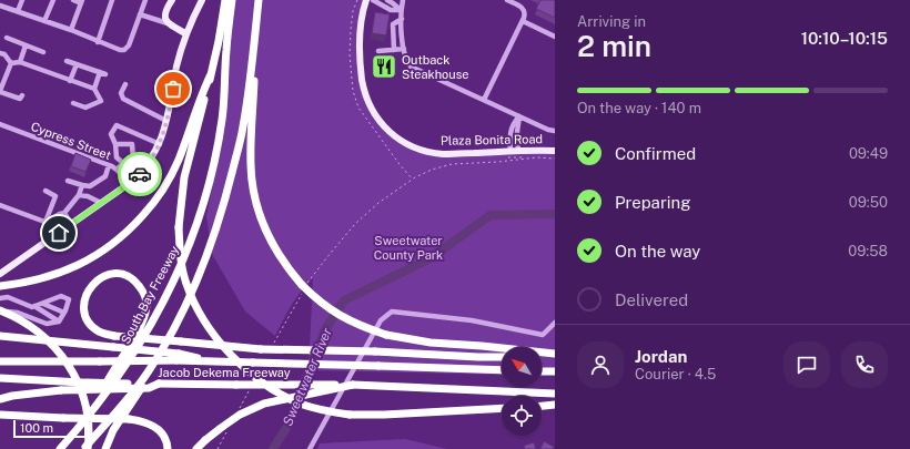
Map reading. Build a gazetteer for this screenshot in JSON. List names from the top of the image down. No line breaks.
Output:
{"streets":{"highway":["South Bay Freeway","Jacob Dekema Freeway"],"main road":["Plaza Bonita Road"],"street":["Cypress Street"]},"water":["Sweetwater River"],"parks":["Sweetwater County Park"],"places":{"restaurant":["Outback Steakhouse"]},"scale_bar":"100 m","north":"top left","page":{"heading":["2 min","Arriving in","10:10–10:15"],"panel":["Jordan","Courier · 4.5"],"bar":"On the way · 140 m","list":[["Confirmed","09:49"],["Preparing","09:50"],["On the way","09:58"],"Delivered"],"scale":"100 m"}}
